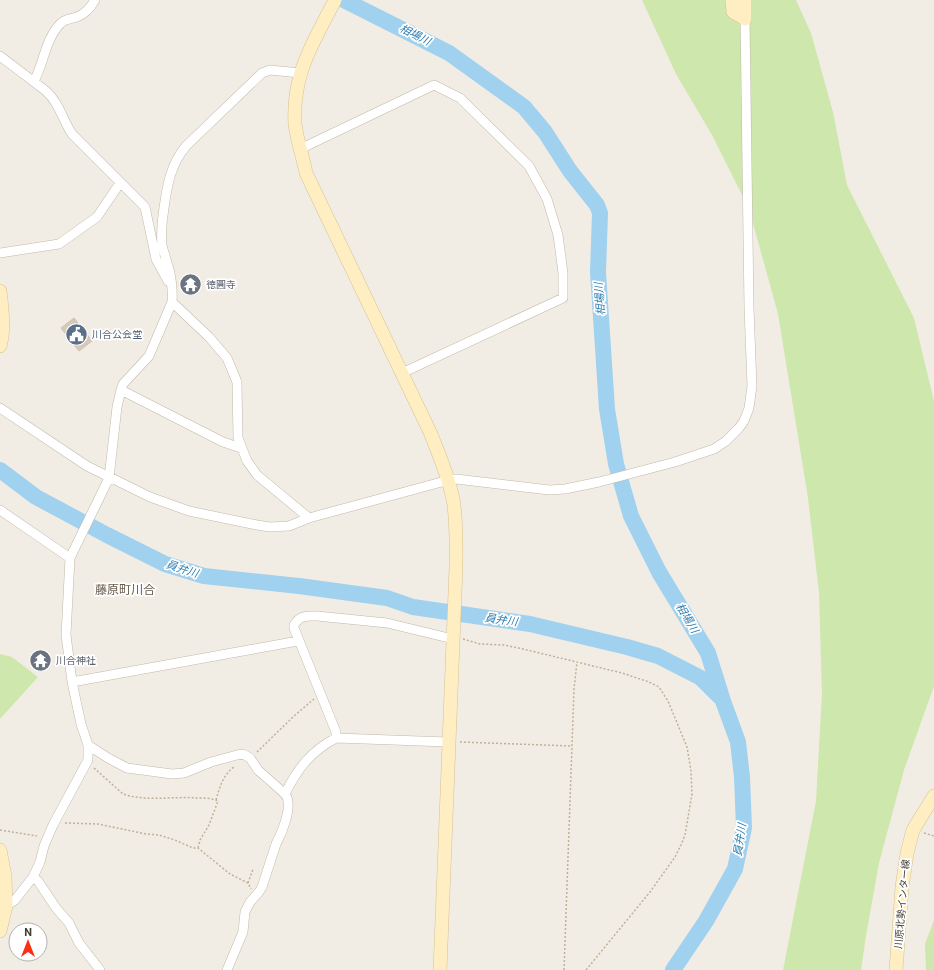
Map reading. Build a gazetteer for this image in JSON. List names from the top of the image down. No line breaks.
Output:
{"streets":{"street":["川原北勢インター線"]},"districts":["藤原町川合"],"water":["相場川","員弁川"],"places":{"temple":["徳圓寺","川合神社"],"public building":["川合公会堂"]},"north":"top"}
